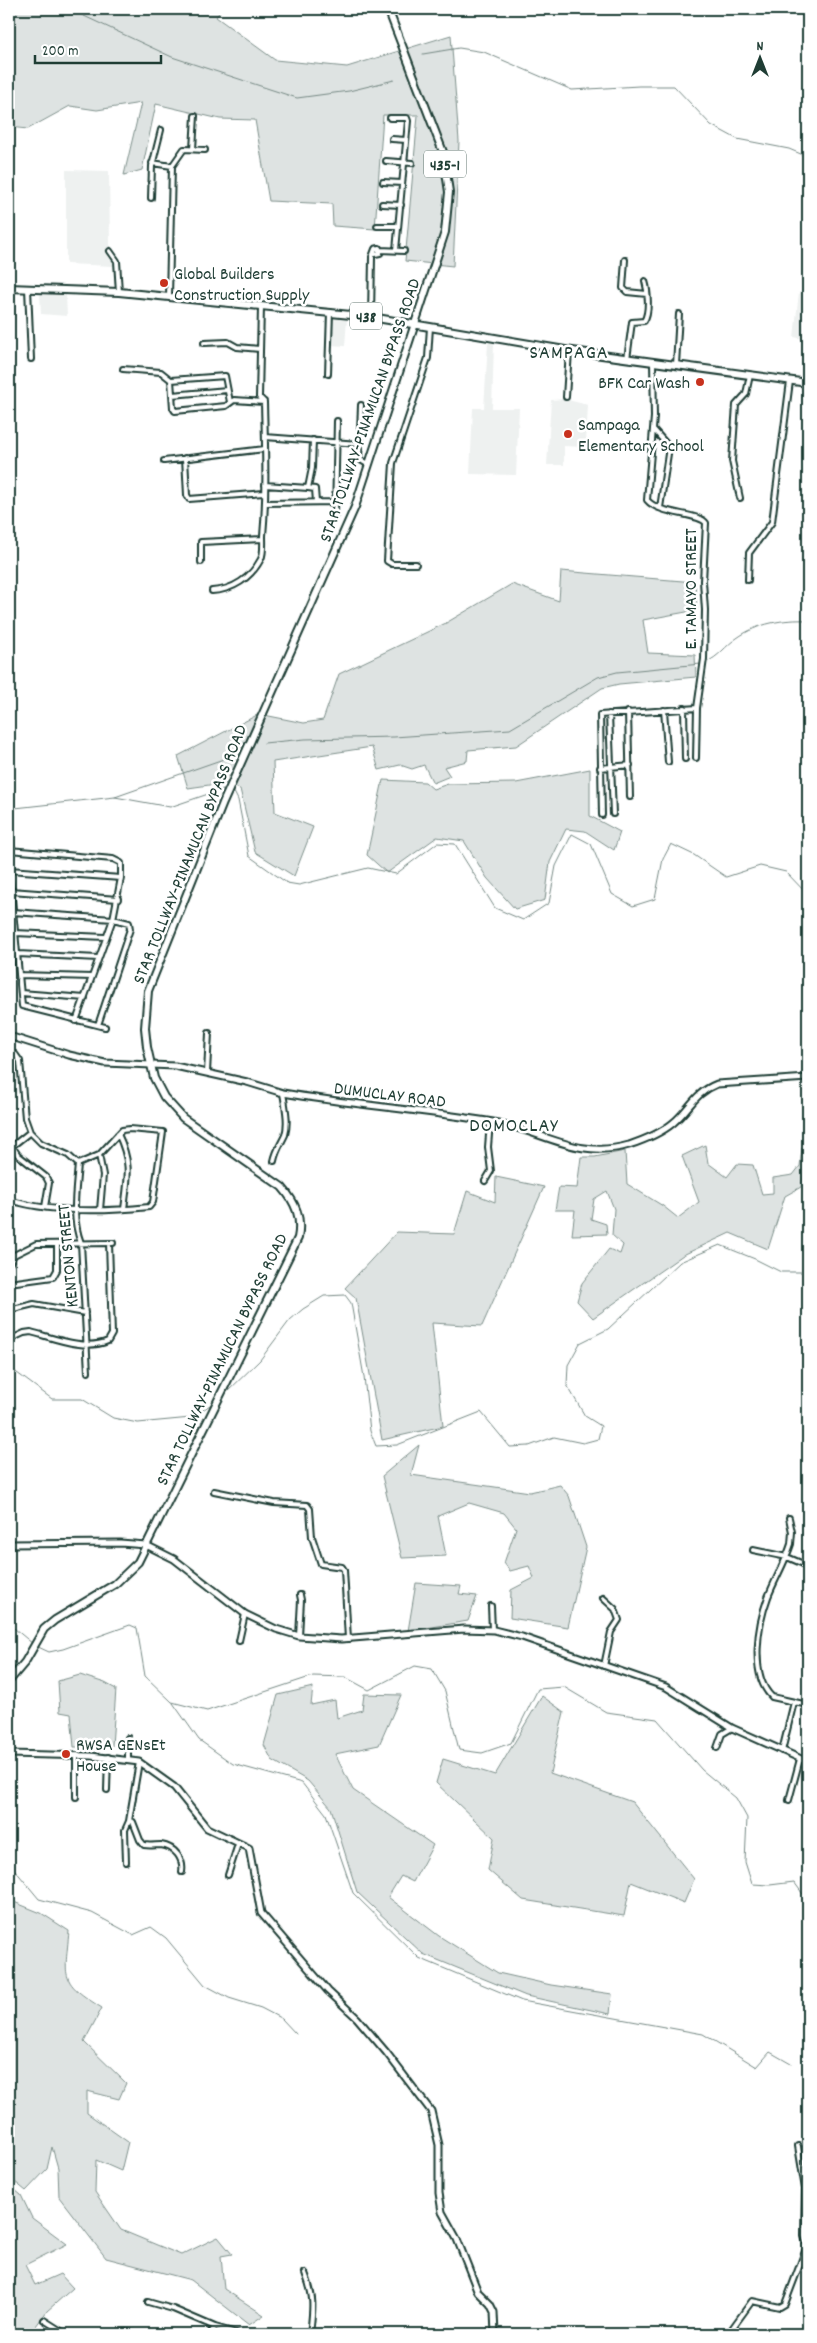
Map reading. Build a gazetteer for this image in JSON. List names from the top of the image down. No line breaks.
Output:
{"streets":{"main road":["435-1","438","STAR TOLLWAY-PINAMUCAN BYPASS ROAD"],"street":["E. TAMAYO STREET","DUMUCLAY ROAD","KENTON STREET"]},"crossings":[["438","STAR TOLLWAY-PINAMUCAN BYPASS ROAD"],["STAR TOLLWAY-PINAMUCAN BYPASS ROAD","DUMUCLAY ROAD"]],"districts":["SAMPAGA","DOMOCLAY"],"places":["Global Builders Construction Supply","BFK Car Wash","Sampaga Elementary School","RWSA GENsEt House"],"scale_bar":"200 m","north":"top"}
